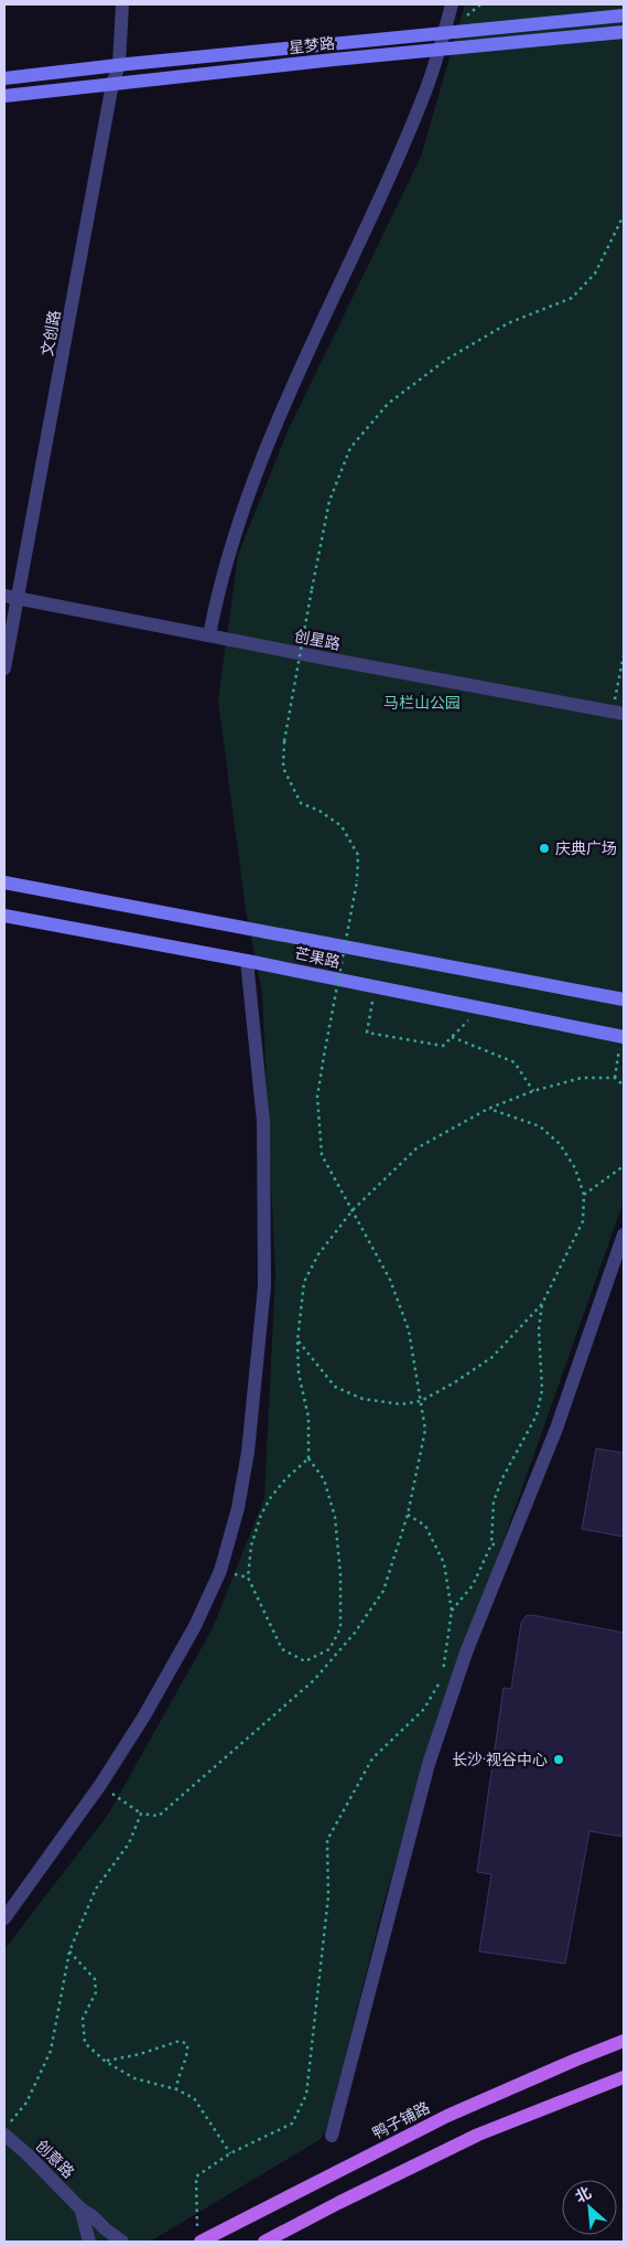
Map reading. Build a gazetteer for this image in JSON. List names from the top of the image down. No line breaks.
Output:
{"streets":{"main road":["星梦路","芒果路","鸭子铺路"],"street":["文创路","创星路","创意路"]},"crossings":[["星梦路","文创路"],["文创路","创星路"]],"parks":["马栏山公园"],"places":["庆典广场","长沙·视谷中心"],"north":"top left"}
